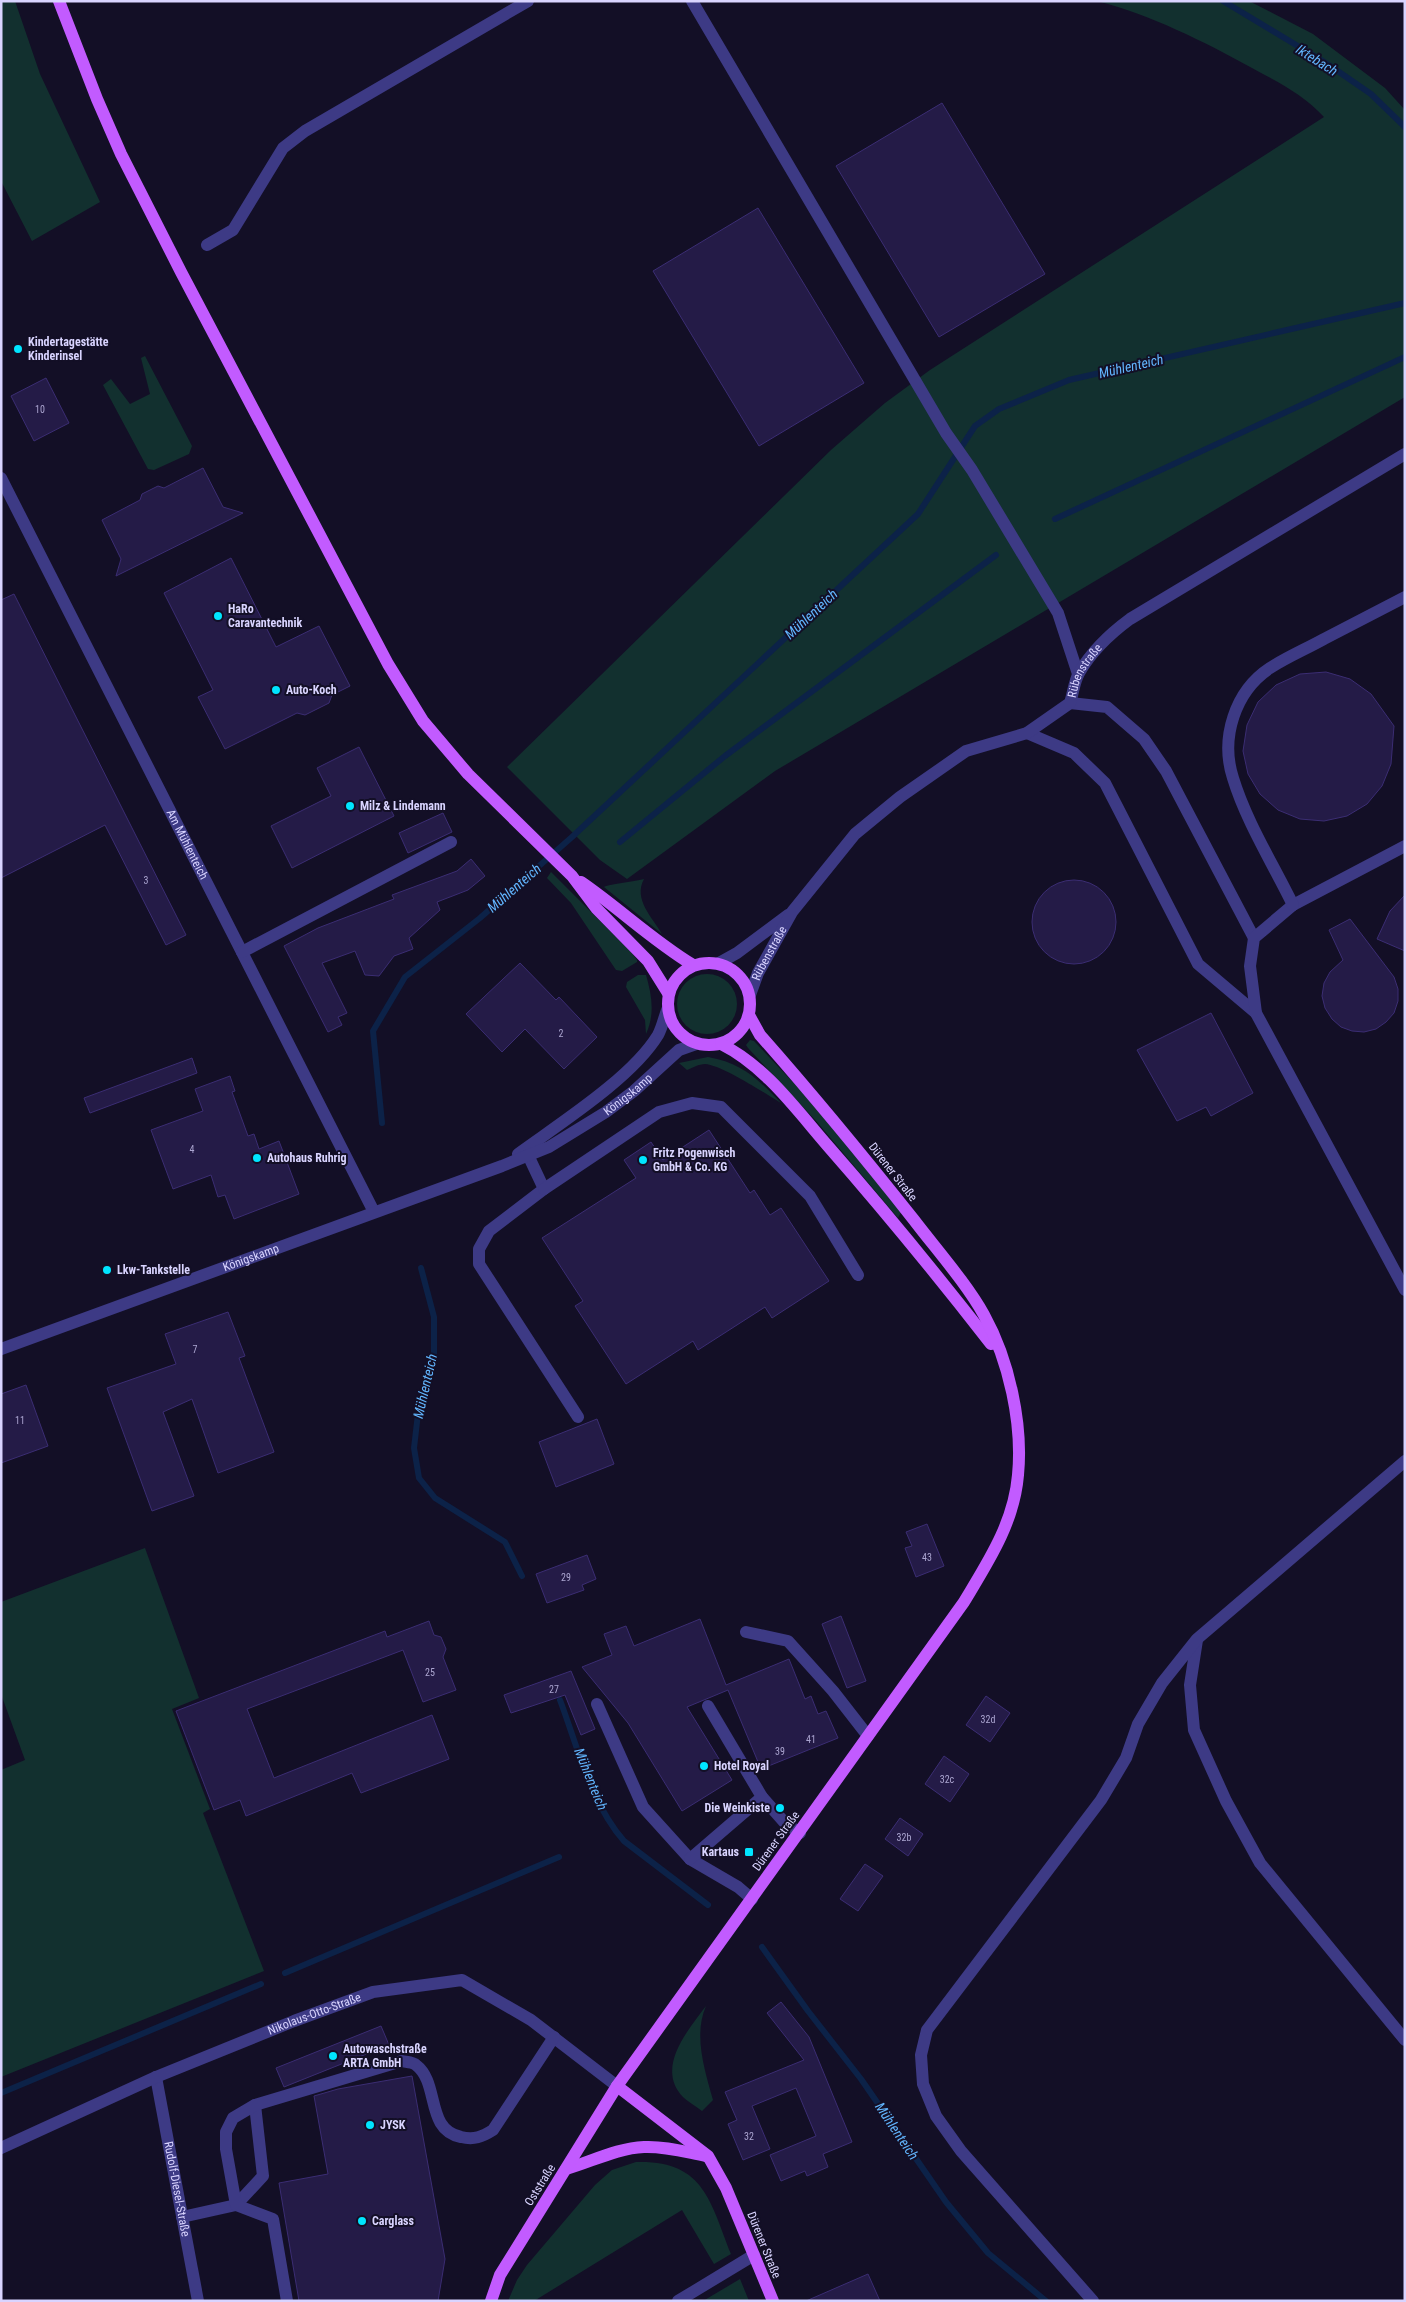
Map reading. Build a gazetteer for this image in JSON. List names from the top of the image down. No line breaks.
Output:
{"streets":{"main road":["Dürener Straße","Oststraße"],"street":["Rübenstraße","Am Mühlenteich","Königskamp","Nikolaus-Otto-Straße","Rudolf-Diesel-Straße"]},"crossings":[["Rübenstraße","Königskamp"],["Rübenstraße","Dürener Straße"],["Am Mühlenteich","Königskamp"],["Königskamp","Dürener Straße"],["Dürener Straße","Nikolaus-Otto-Straße"],["Dürener Straße","Oststraße"],["Nikolaus-Otto-Straße","Oststraße"],["Nikolaus-Otto-Straße","Rudolf-Diesel-Straße"]],"water":["Iktebach","Mühlenteich"],"places":{"other":["Kindertagestätte Kinderinsel","HaRo Caravantechnik","Auto-Koch","Milz & Lindemann","Autohaus Ruhrig","Fritz Pogenwisch GmbH & Co. KG","Lkw-Tankstelle","Hotel Royal","Die Weinkiste","Autowaschstraße ARTA GmbH","JYSK","Carglass"],"transit":["Kartaus"]},"house_numbers":["10","3","2","4","7","11","43","29","25","27","32d","41","39","32c","32b","32"]}
